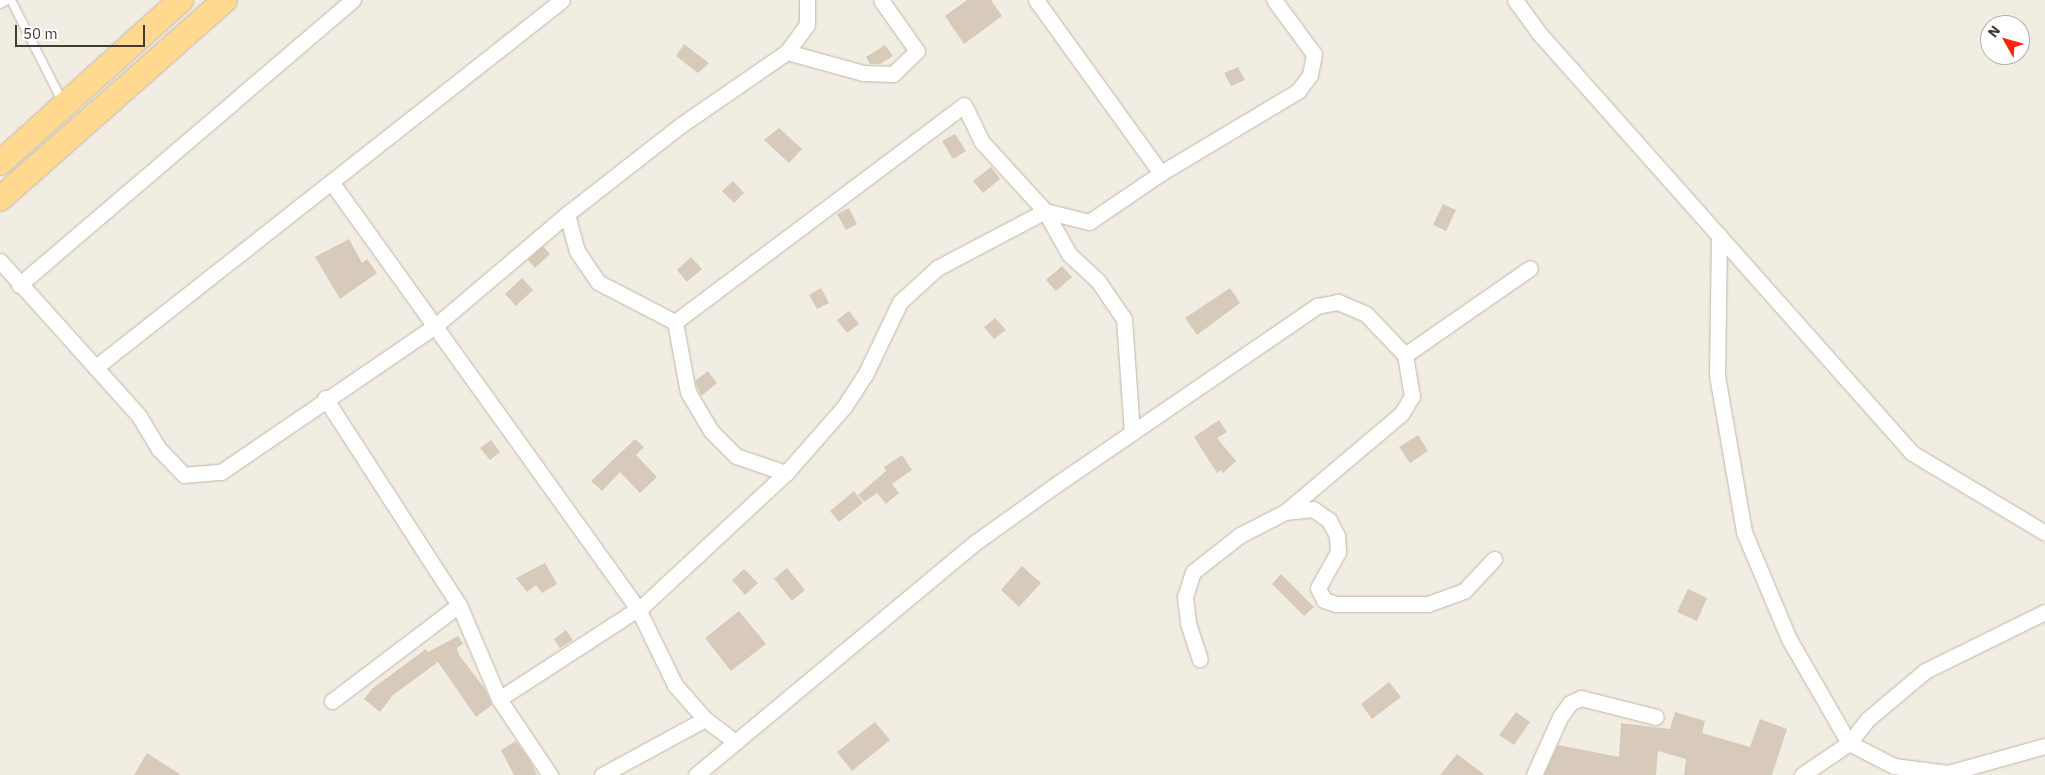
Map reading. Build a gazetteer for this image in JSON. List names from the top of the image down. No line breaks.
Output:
{"scale_bar":"50 m","north":"top left"}
